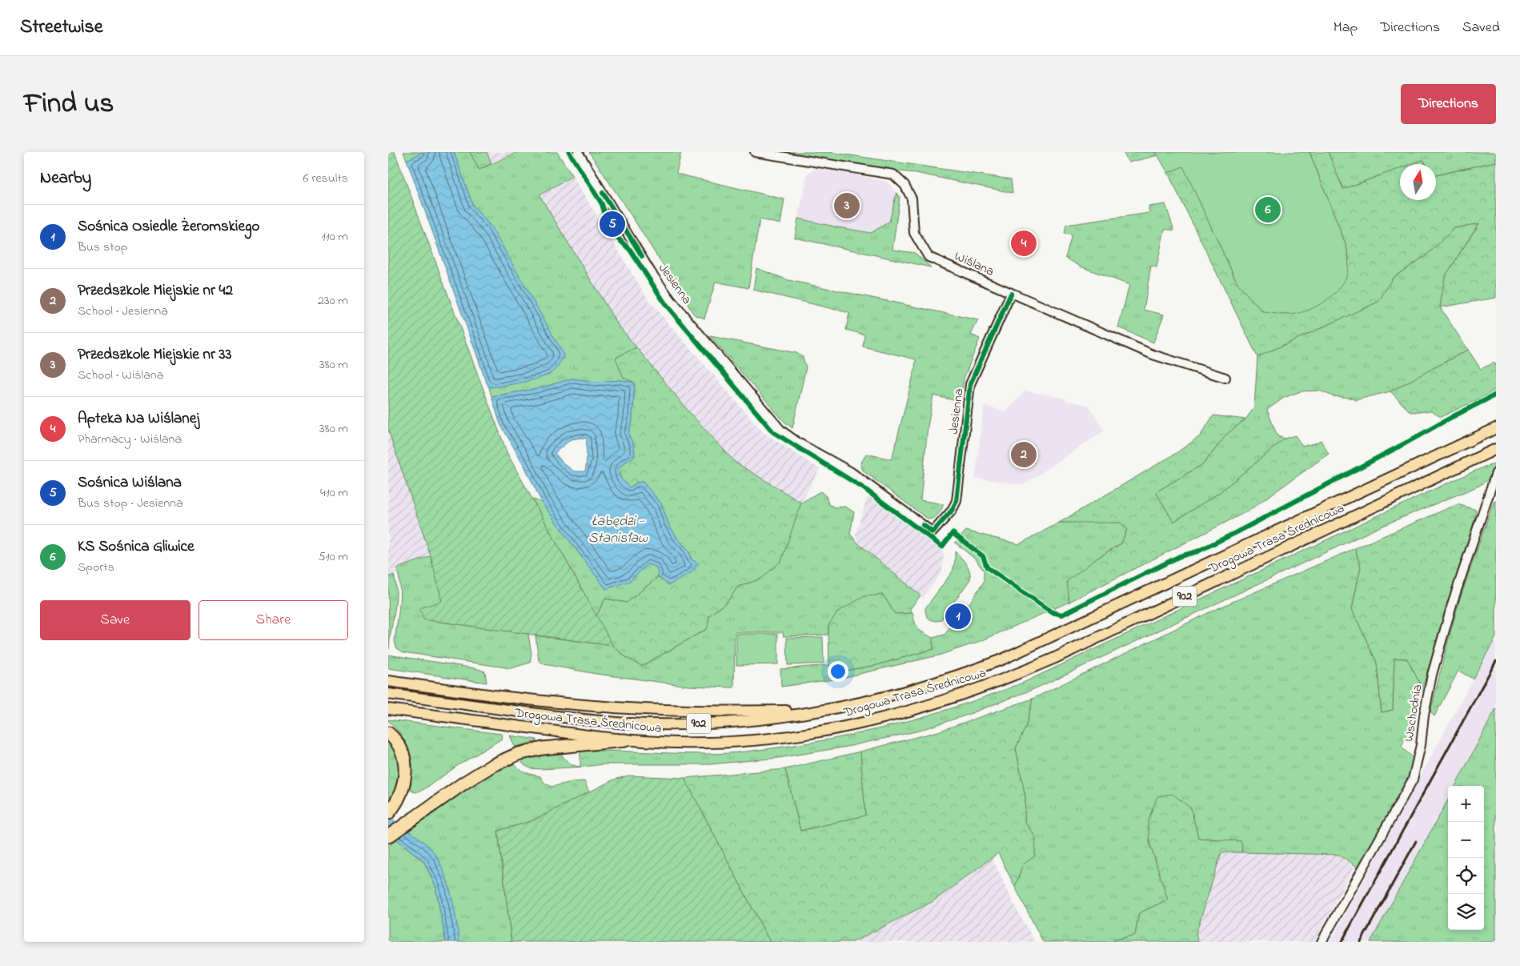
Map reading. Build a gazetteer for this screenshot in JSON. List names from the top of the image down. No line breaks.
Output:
{"streets":{"main road":["Drogowa Trasa Średnicowa","902"],"street":["Wiślana","Jesienna","Wschodnia"]},"crossings":[["Wiślana","Jesienna"]],"water":["Łabędzi - Stanisław"],"north":"top","page":{"header":"Streetwise","nav":["Map","Directions","Saved"],"title":"Find us","buttons":["Directions",["Save","Share"]],"heading":["Nearby","6 results"],"pins":["3","6","5","4","2","1"],"list":[{"mark":"1","name":"Sośnica Osiedle Żeromskiego","note":"Bus stop","value":"110 m"},{"mark":"2","name":"Przedszkole Miejskie nr 42","note":"School · Jesienna","value":"230 m"},{"mark":"3","name":"Przedszkole Miejskie nr 33","note":"School · Wiślana","value":"380 m"},{"mark":"4","name":"Apteka Na Wiślanej","note":"Pharmacy · Wiślana","value":"380 m"},{"mark":"5","name":"Sośnica Wiślana","note":"Bus stop · Jesienna","value":"410 m"},{"mark":"6","name":"KS Sośnica Gliwice","note":"Sports","value":"510 m"}],"map_buttons":["+","−"]}}
